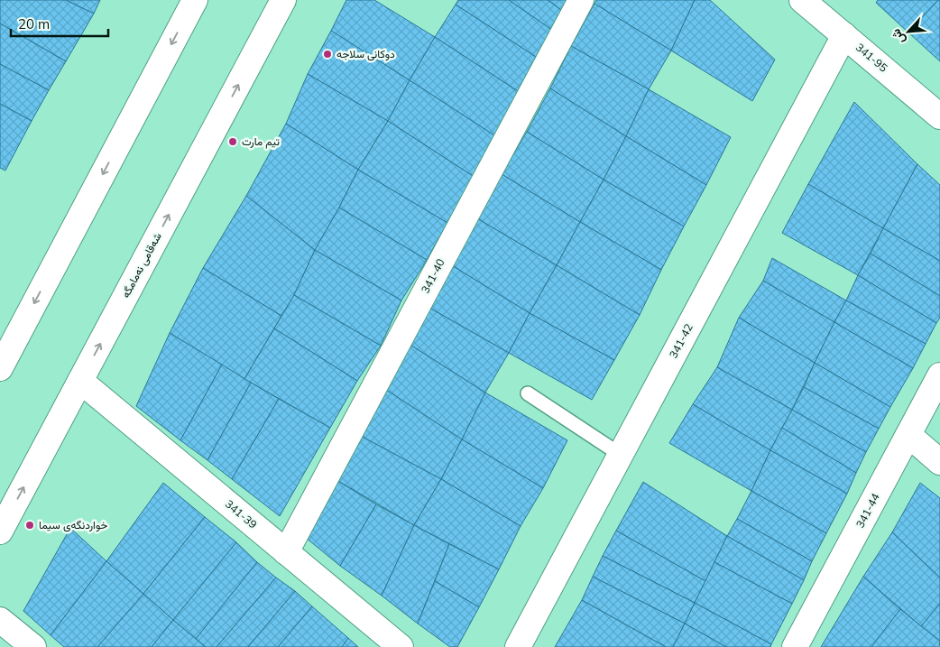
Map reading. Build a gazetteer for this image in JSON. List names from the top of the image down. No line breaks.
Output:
{"streets":{"street":["341-95","شەقامی نەمامگە","341-40","341-42","341-44","341-39"]},"crossings":[["341-95","341-42"],["شەقامی نەمامگە","341-39"],["341-40","341-39"]],"places":["دوكانى سلاجه","تیم مارت","خواردنگەی سیما"],"scale_bar":"20 m","north":"bottom left"}
